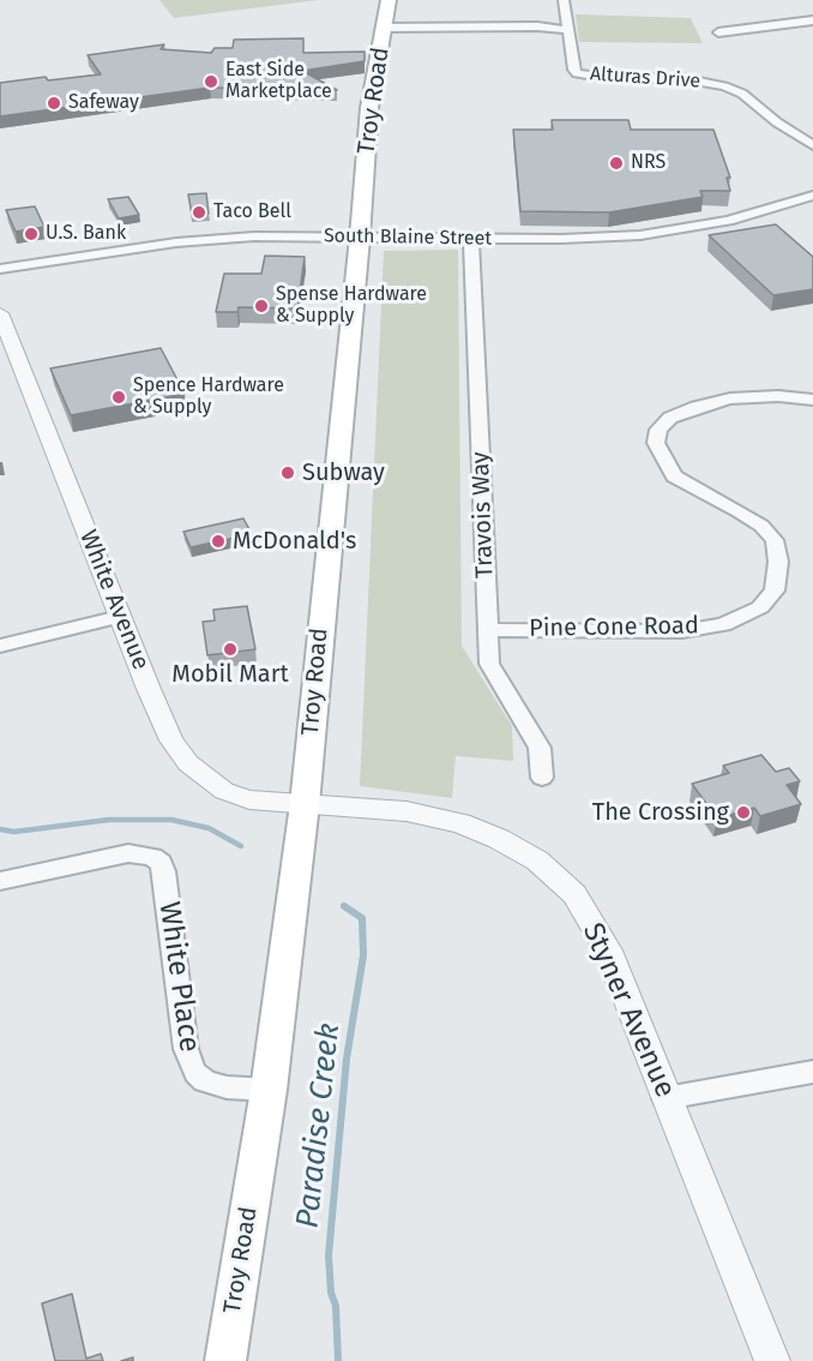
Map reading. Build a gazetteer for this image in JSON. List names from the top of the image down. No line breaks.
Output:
{"streets":{"main road":["Troy Road"],"street":["Alturas Drive","South Blaine Street","Travois Way","White Avenue","Pine Cone Road","White Place","Styner Avenue"]},"crossings":[["Troy Road","South Blaine Street"],["Troy Road","White Avenue"],["Troy Road","White Place"],["Troy Road","Styner Avenue"],["South Blaine Street","Travois Way"],["Travois Way","Pine Cone Road"],["White Avenue","Styner Avenue"]],"water":["Paradise Creek"],"places":["East Side Marketplace","Safeway","NRS","Taco Bell","U.S. Bank","Spense Hardware & Supply","Spence Hardware & Supply","Subway","McDonald's","Mobil Mart","The Crossing"]}
